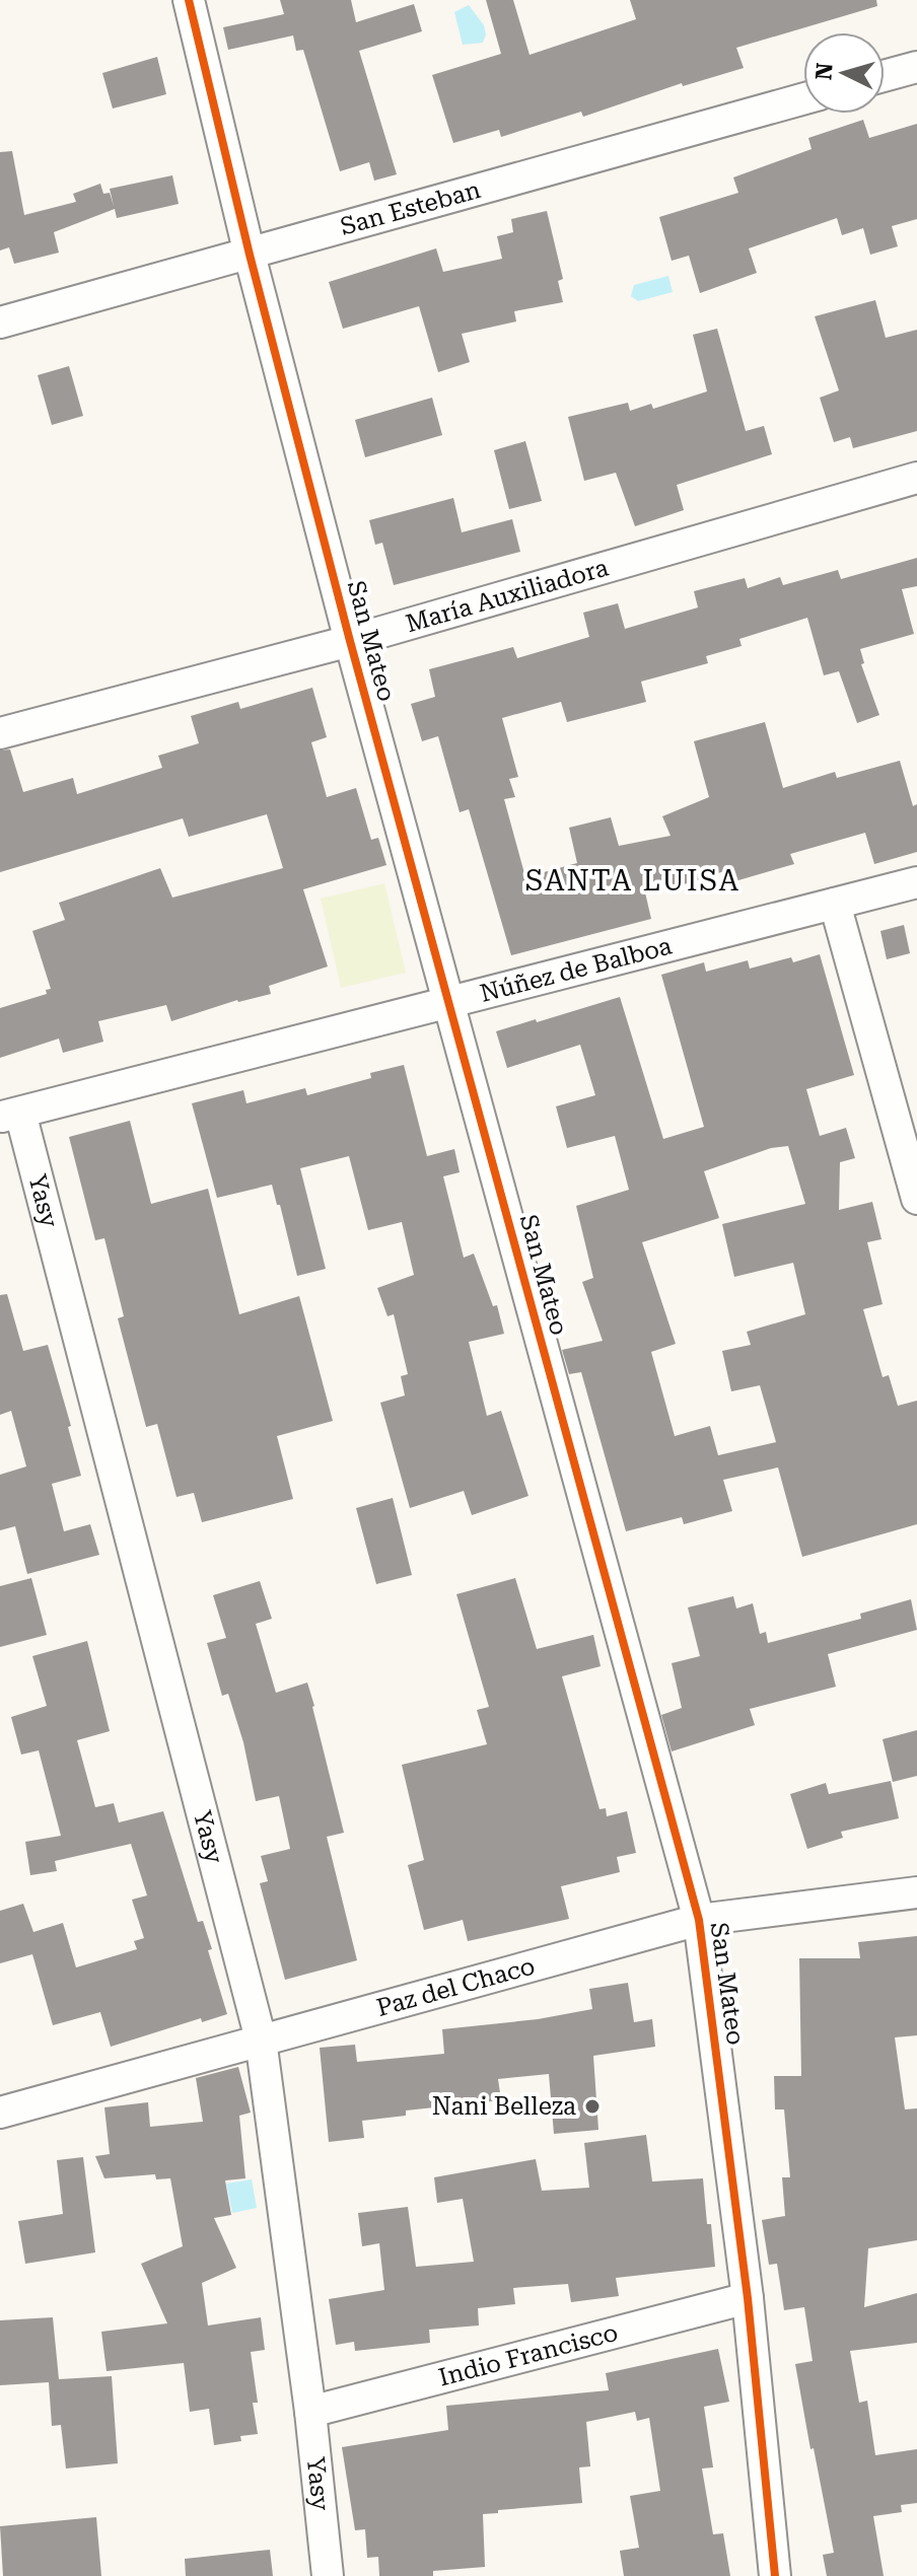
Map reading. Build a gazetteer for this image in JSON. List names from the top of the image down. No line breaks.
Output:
{"streets":{"street":["San Esteban","María Auxiliadora","San Mateo","Núñez de Balboa","Yasy","Paz del Chaco","Indio Francisco"]},"crossings":[["San Esteban","San Mateo"],["María Auxiliadora","San Mateo"],["San Mateo","Núñez de Balboa"],["San Mateo","Paz del Chaco"],["San Mateo","Indio Francisco"],["Núñez de Balboa","Yasy"],["Yasy","Paz del Chaco"],["Yasy","Indio Francisco"]],"districts":["SANTA LUISA"],"places":["Nani Belleza"],"north":"left"}
